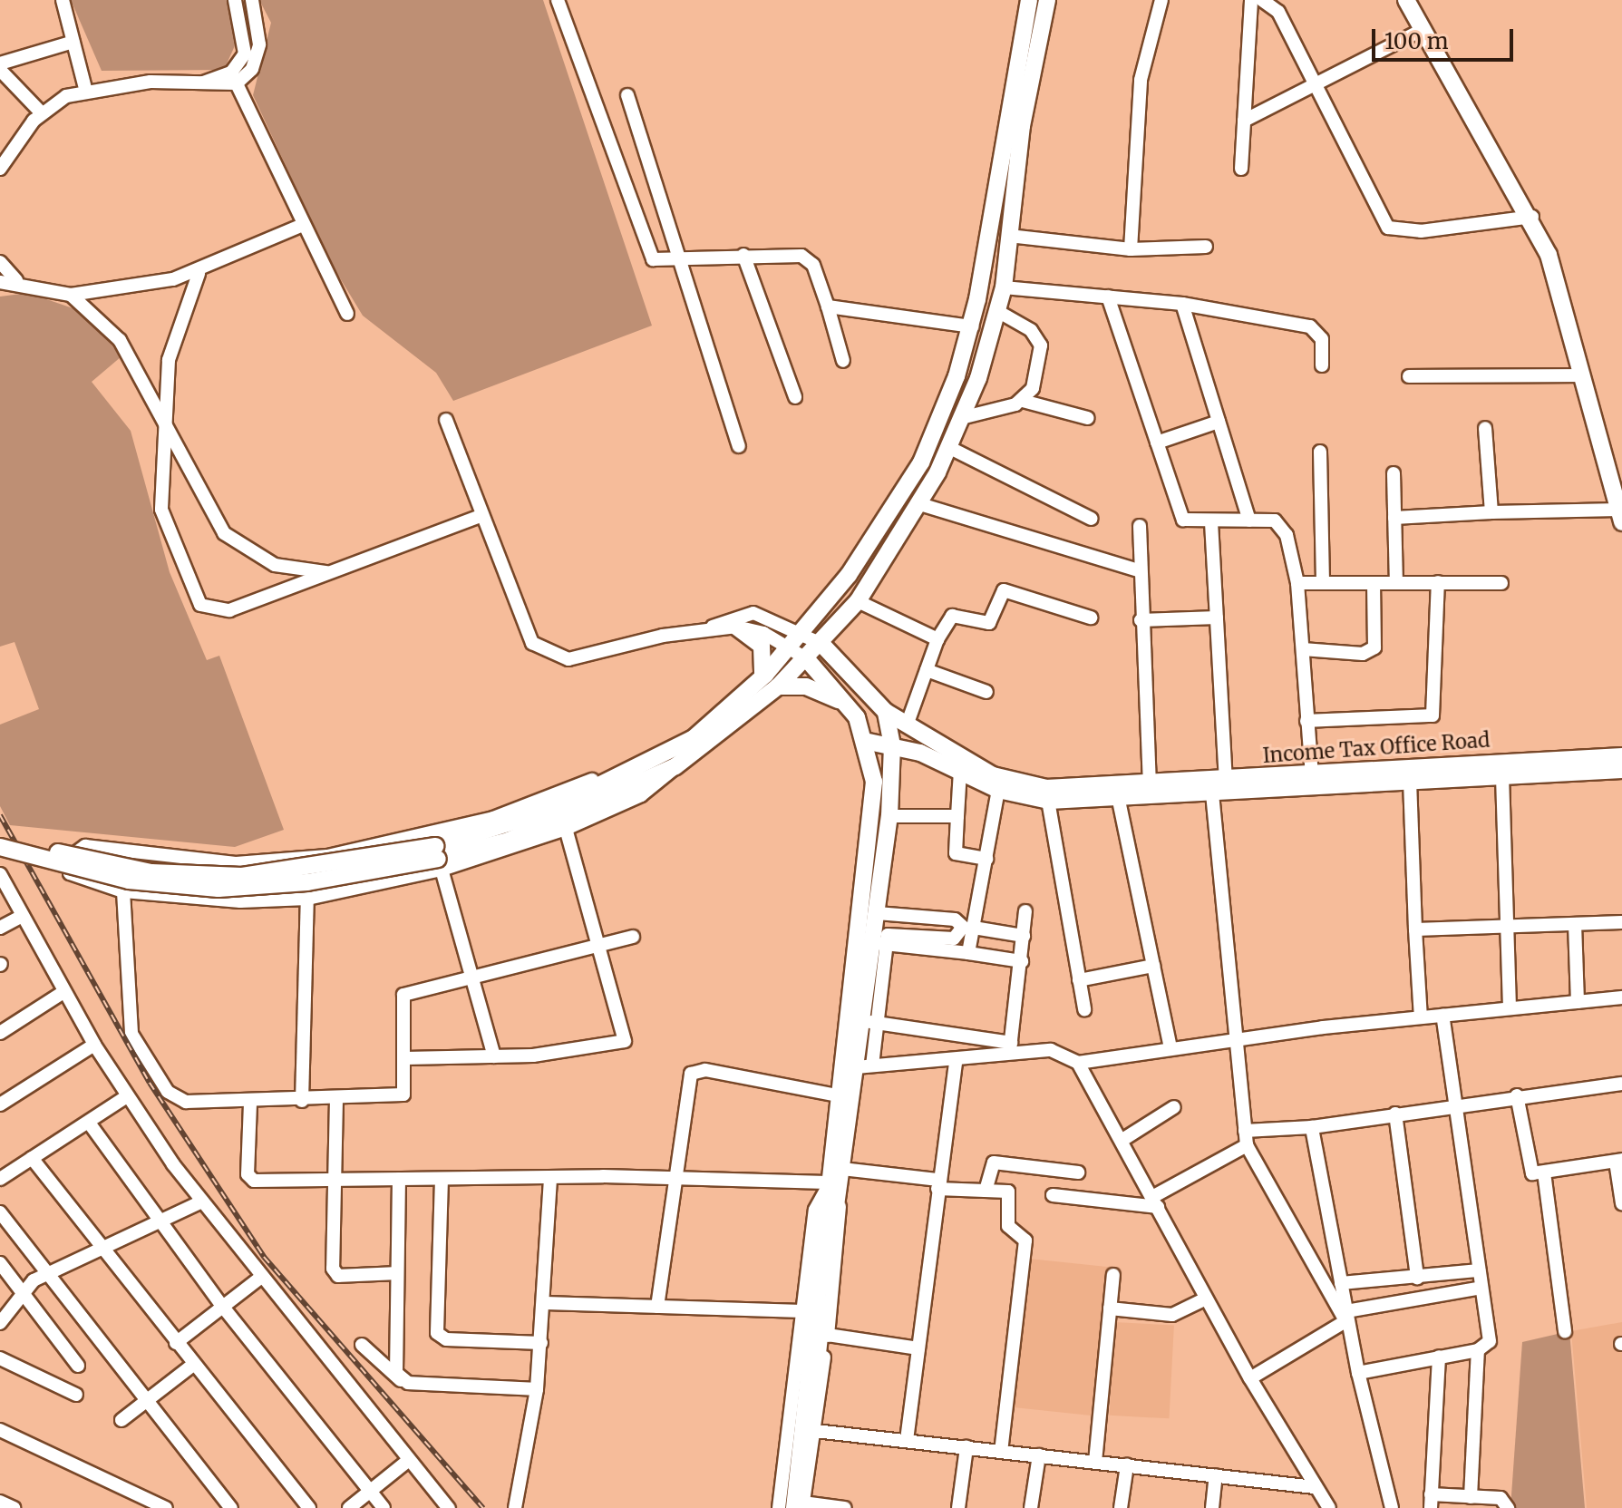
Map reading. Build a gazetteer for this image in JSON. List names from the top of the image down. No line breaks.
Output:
{"streets":{"main road":["Income Tax Office Road"]},"scale_bar":"100 m"}
